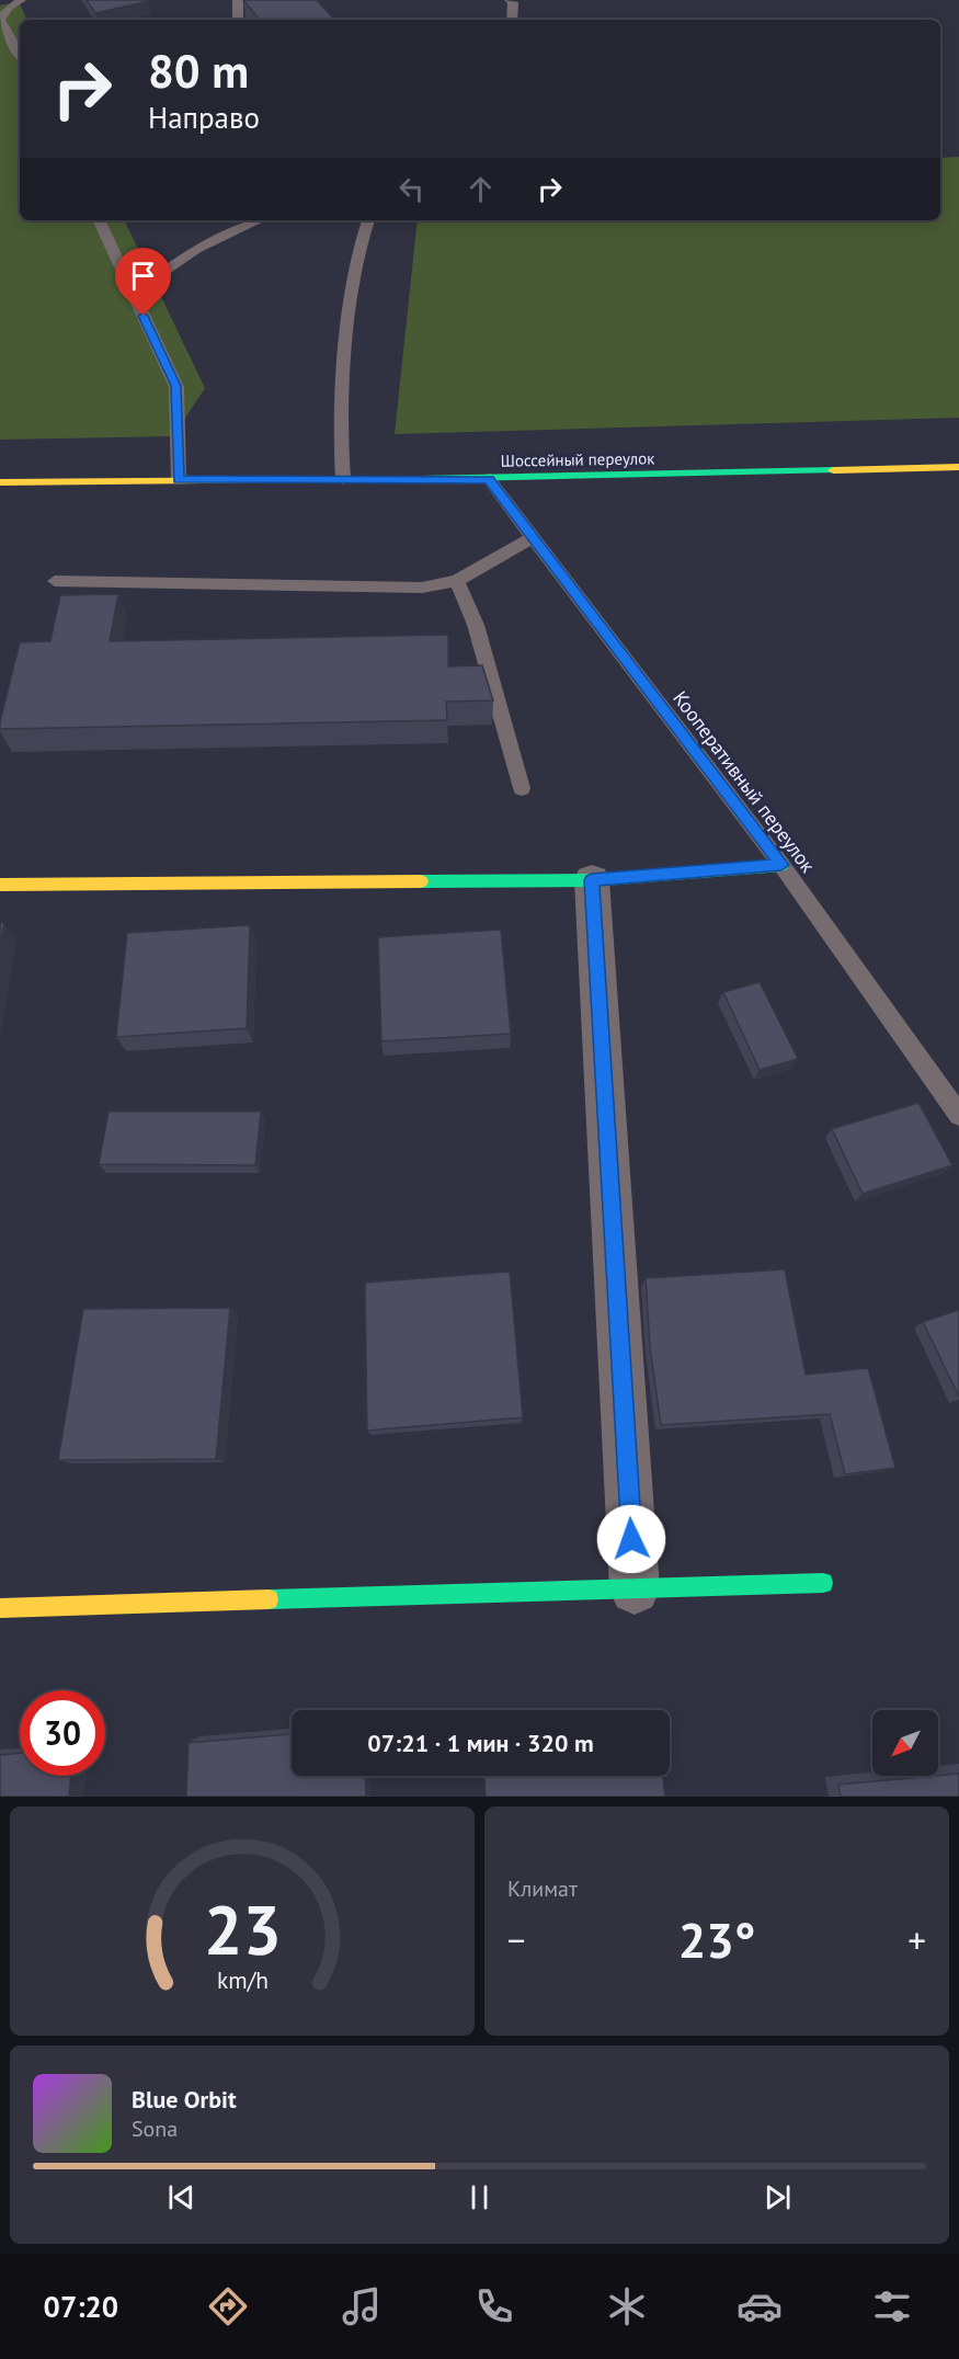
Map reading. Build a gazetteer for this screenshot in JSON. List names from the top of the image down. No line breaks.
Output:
{"streets":{"street":["Шоссейный переулок"],"lane":["Кооперативный переулок"]},"crossings":[["Шоссейный переулок","Кооперативный переулок"]],"north":"bottom left","page":{"turn":["80 m","Направо"],"limit":"30","trip":"07:21 · 1 мин · 320 m","tile":"Климат","heat":["−","23°","+"],"song":["Blue Orbit","Sona"],"tabs":"07:20","gauge":["23","km/h"]}}
